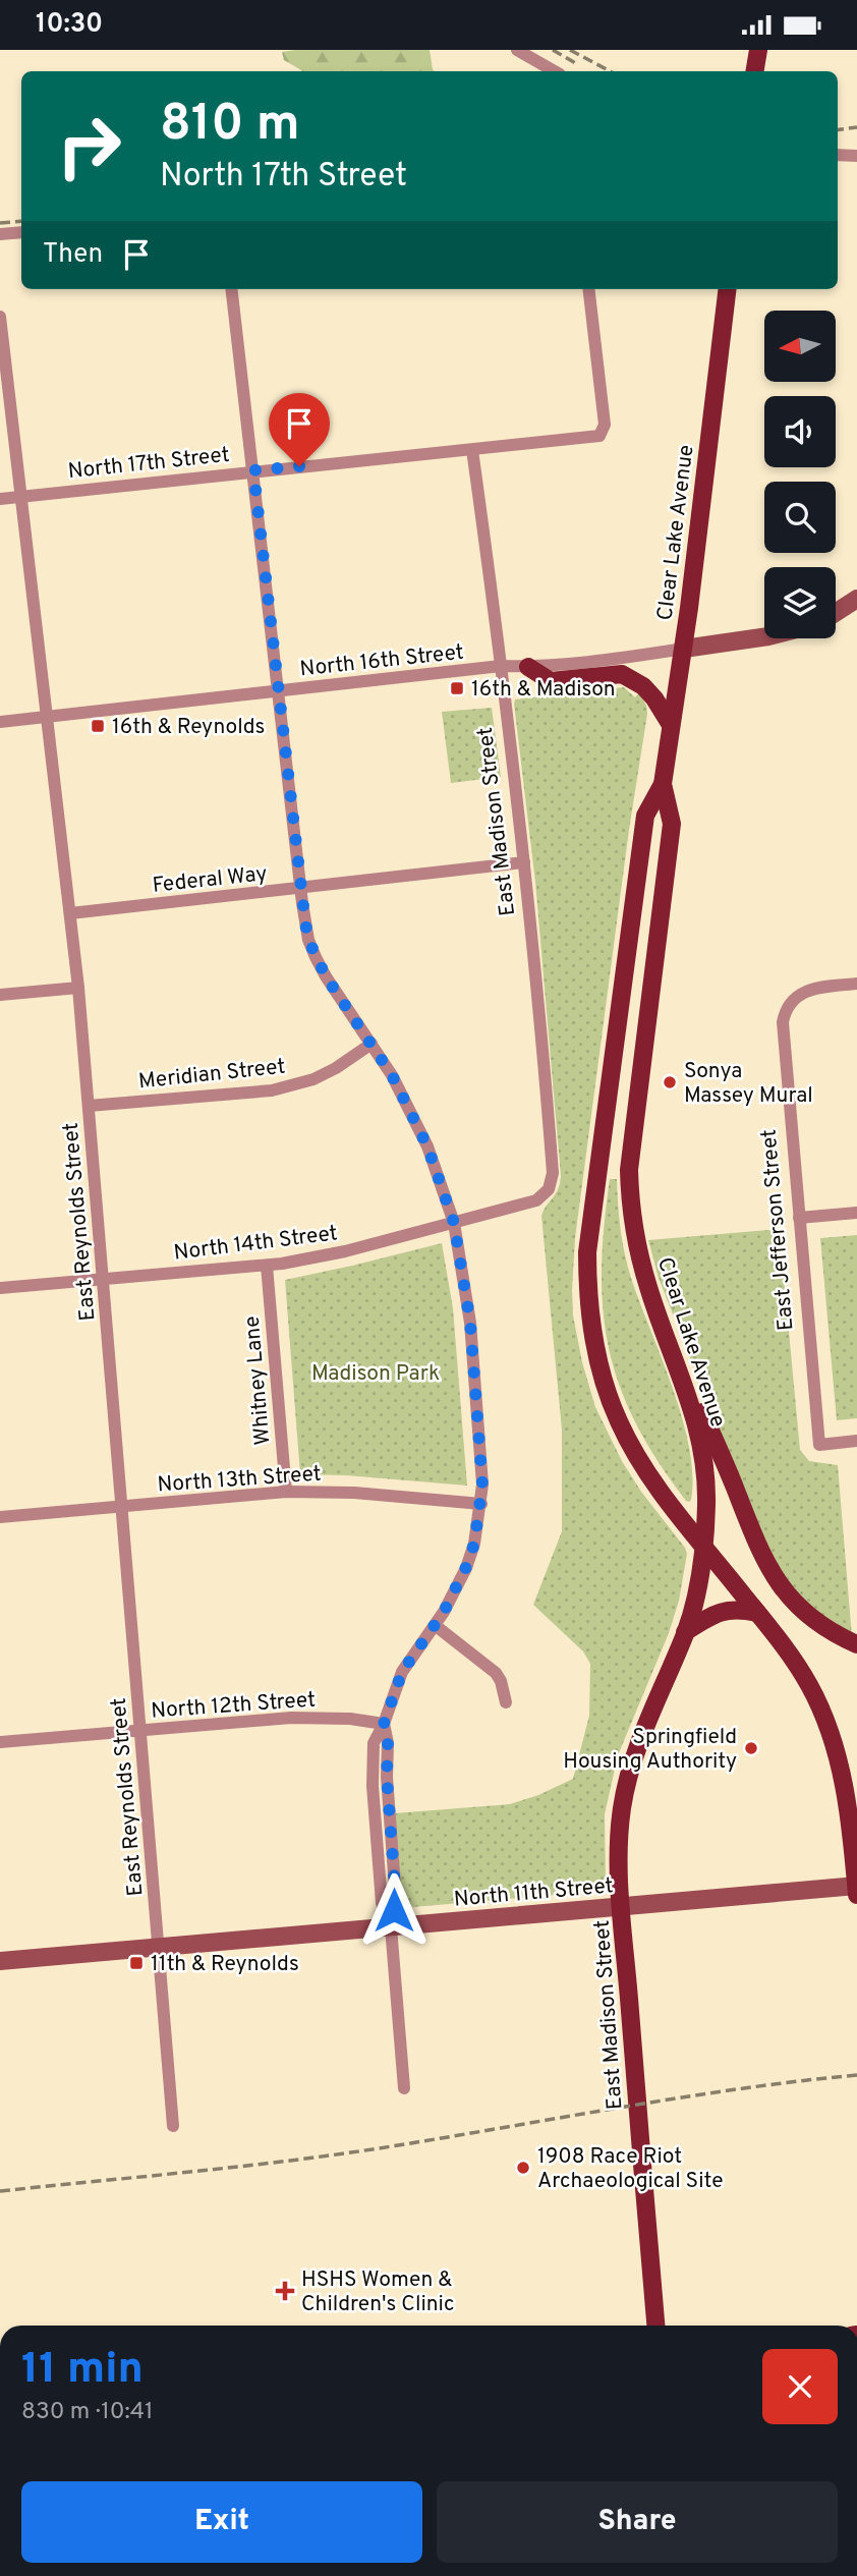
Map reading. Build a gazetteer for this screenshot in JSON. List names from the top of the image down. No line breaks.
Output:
{"streets":{"main road":["Clear Lake Avenue","East Madison Street"],"street":["North 17th Street","North 16th Street","Federal Way","Meridian Street","East Reynolds Street","East Jefferson Street","North 14th Street","Whitney Lane","North 13th Street","North 12th Street","North 11th Street"]},"crossings":[["North 17th Street","East Madison Street"],["North 17th Street","East Reynolds Street"],["Clear Lake Avenue","North 16th Street"],["Clear Lake Avenue","East Madison Street"],["North 16th Street","East Madison Street"],["North 16th Street","East Reynolds Street"],["East Madison Street","Federal Way"],["East Madison Street","North 14th Street"],["East Madison Street","North 11th Street"],["Federal Way","East Reynolds Street"],["Meridian Street","East Reynolds Street"],["East Reynolds Street","North 14th Street"],["East Reynolds Street","North 13th Street"],["East Reynolds Street","North 12th Street"],["East Reynolds Street","North 11th Street"],["North 14th Street","Whitney Lane"],["Whitney Lane","North 13th Street"]],"parks":["Madison Park"],"places":{"transit":["16th & Madison","16th & Reynolds","11th & Reynolds"],"other":["Sonya Massey Mural","Springfield Housing Authority","1908 Race Riot Archaeological Site"],"health":["HSHS Women & Children's Clinic"]},"north":"left","page":{"status":"10:30","turn":["810 m","North 17th Street"],"then":"Then","heading":["11 min","830 m · 10:41"],"buttons":["Exit","Share"]}}
